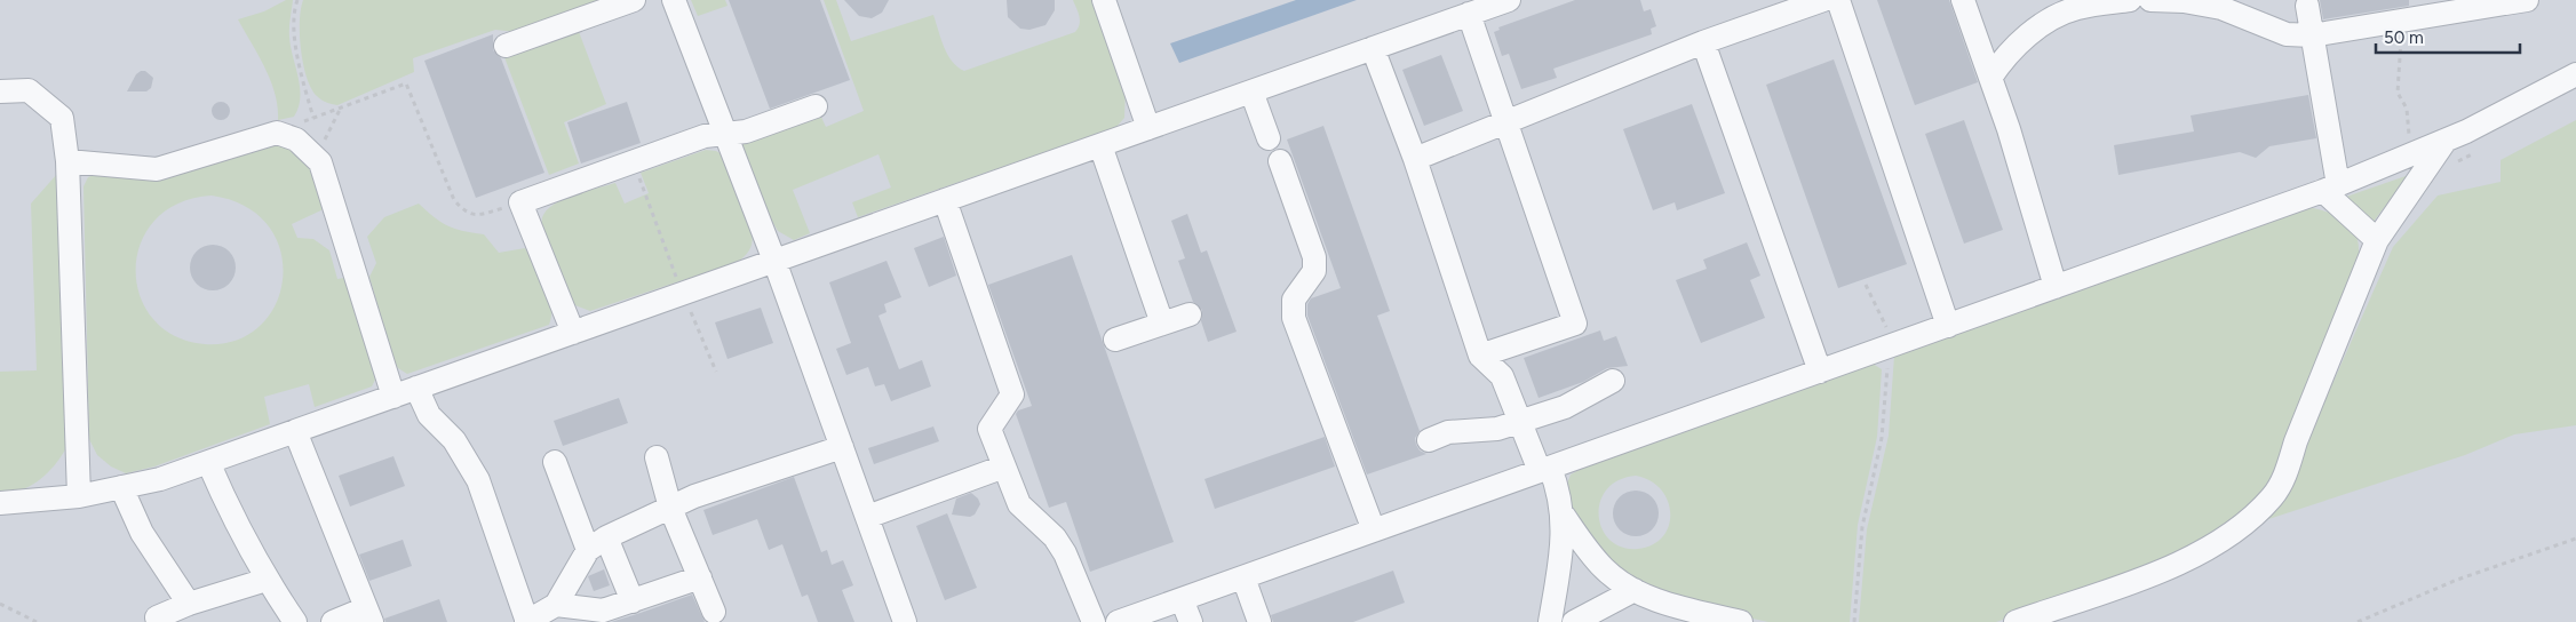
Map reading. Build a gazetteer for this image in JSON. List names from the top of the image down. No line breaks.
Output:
{"scale_bar":"50 m"}
